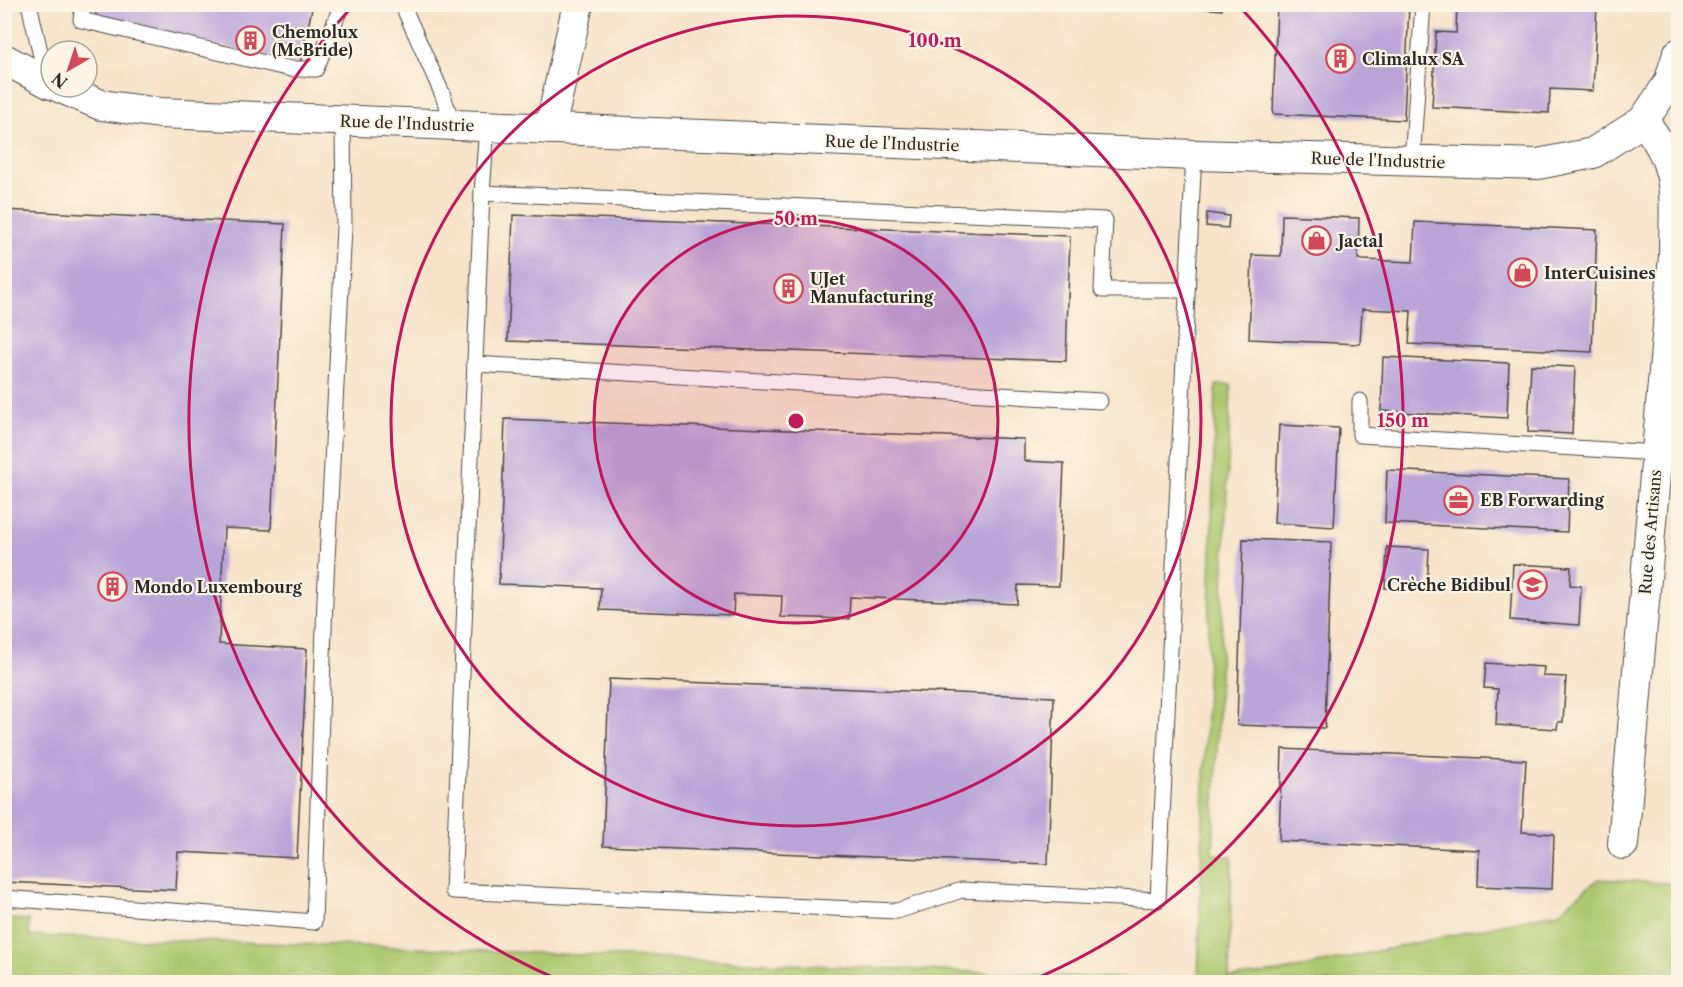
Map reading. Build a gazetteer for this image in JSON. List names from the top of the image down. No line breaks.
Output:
{"streets":{"street":["Rue de l'Industrie","Rue des Artisans"]},"crossings":[["Rue de l'Industrie","Rue des Artisans"]],"places":{"building":["Chemolux (McBride)","Climalux SA","UJet Manufacturing","Mondo Luxembourg"],"shop":["Jactal","InterCuisines"],"office":["EB Forwarding"],"school or university":["Crèche Bidibul"]},"north":"bottom left","rings":["100 m","50 m","150 m"]}
